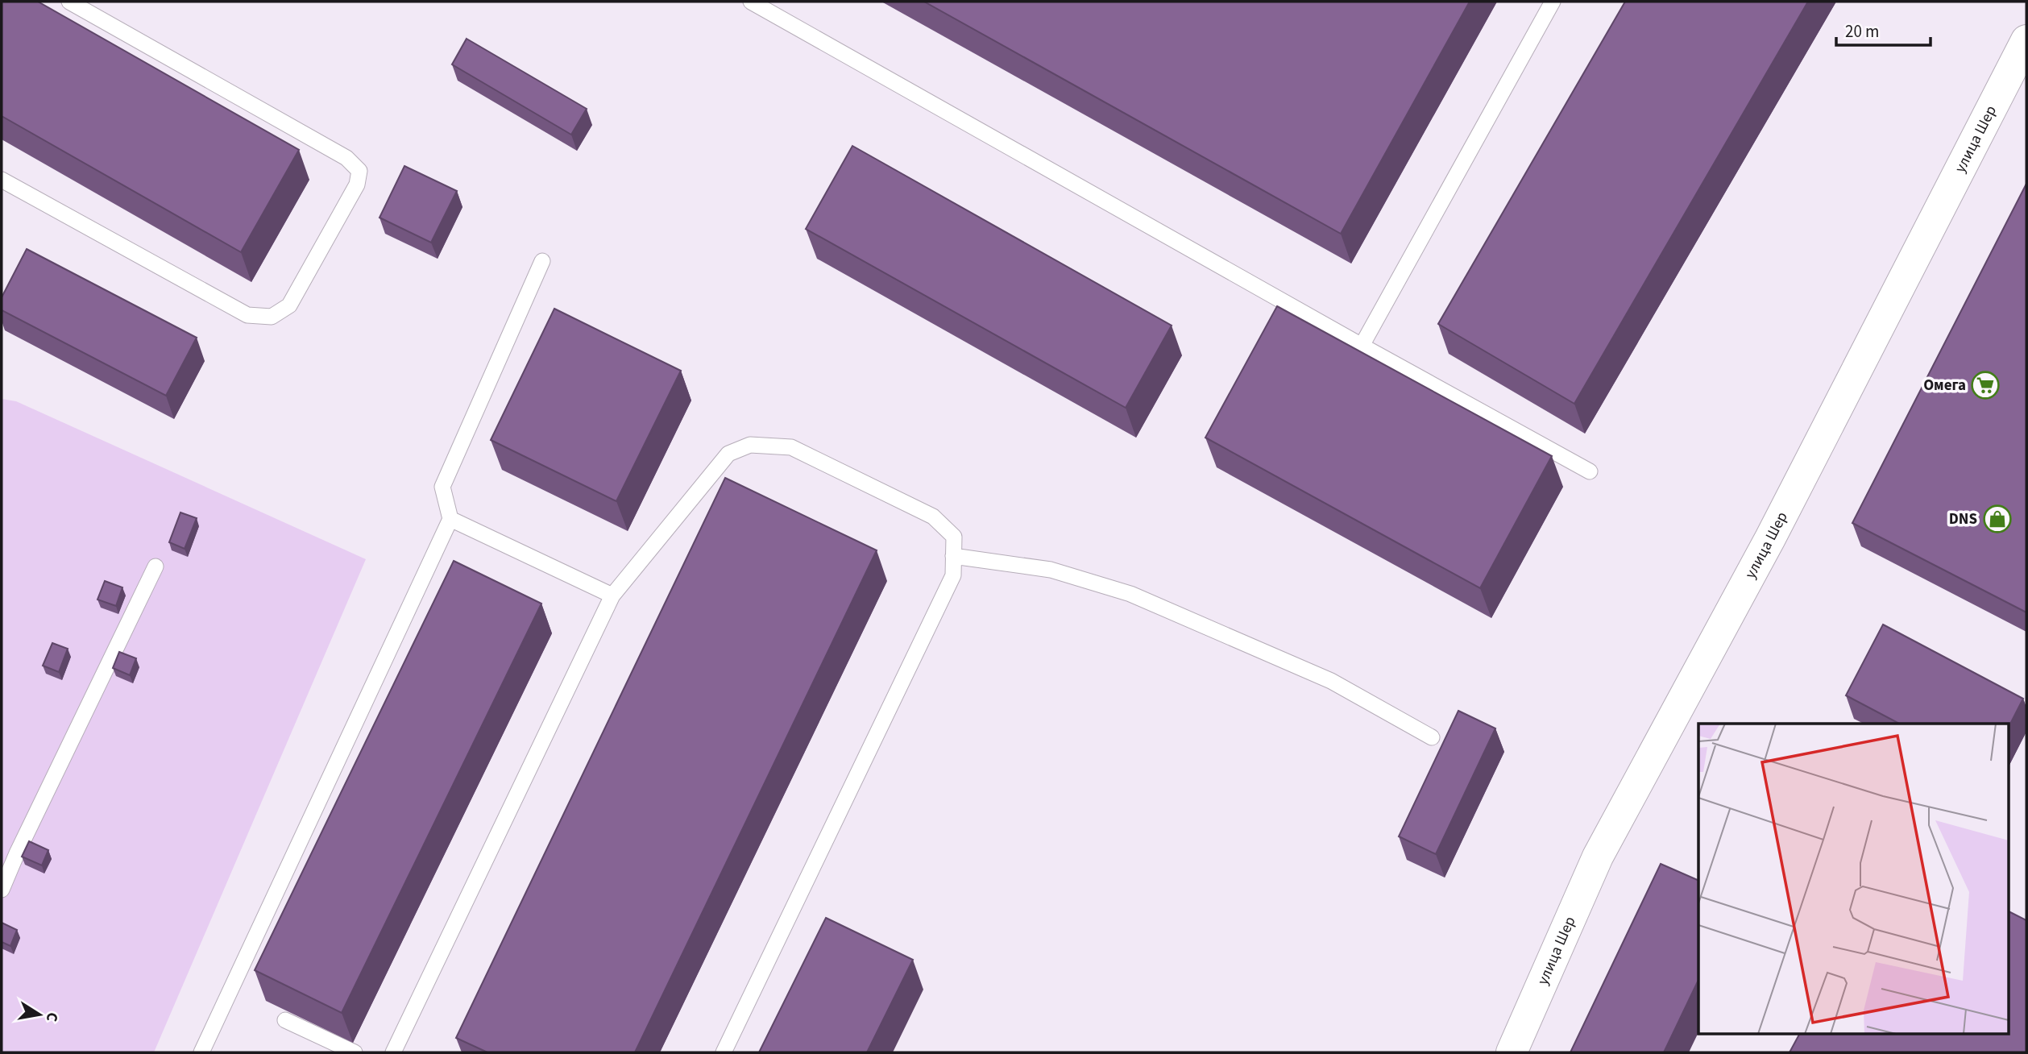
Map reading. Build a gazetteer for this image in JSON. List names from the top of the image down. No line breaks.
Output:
{"streets":{"street":["улица Шер"]},"places":{"supermarket":["Омега"],"shop":["DNS"]},"scale_bar":"20 m","north":"right"}
